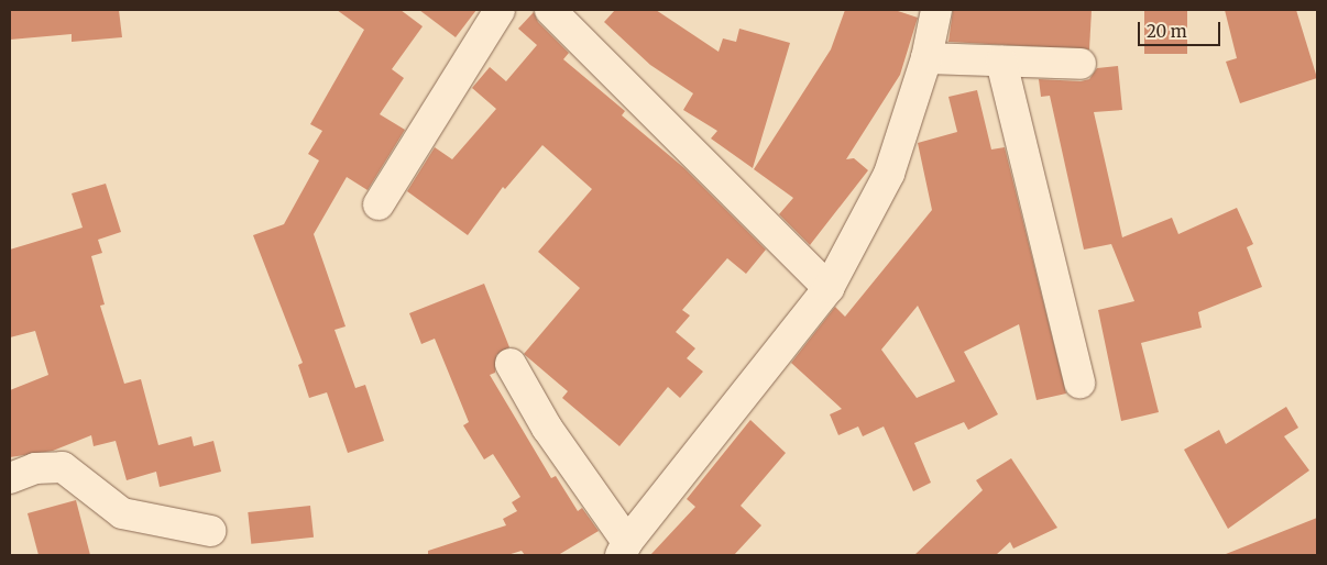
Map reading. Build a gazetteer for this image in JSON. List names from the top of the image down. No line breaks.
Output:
{"scale_bar":"20 m"}
